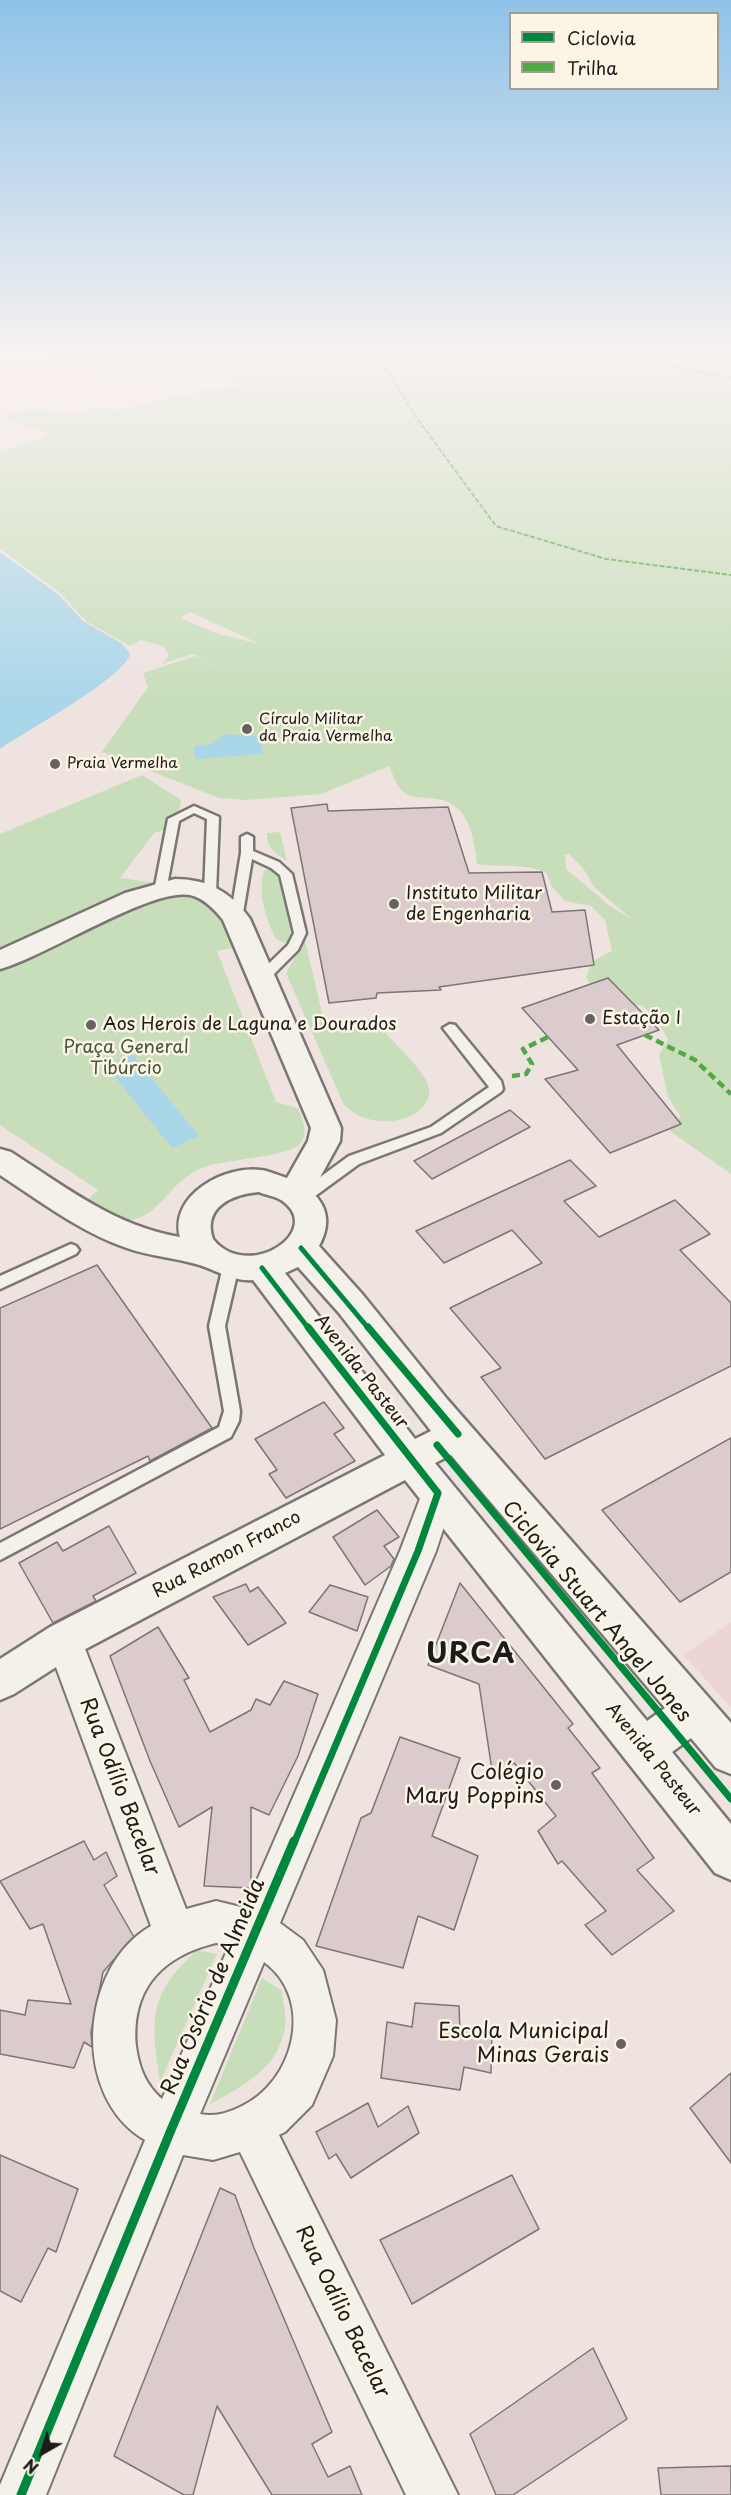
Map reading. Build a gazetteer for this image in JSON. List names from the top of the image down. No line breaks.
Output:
{"streets":{"street":["Avenida Pasteur","Rua Ramon Franco","Rua Odílio Bacelar","Rua Osório de Almeida"],"cycle path":["Ciclovia Stuart Angel Jones"]},"crossings":[["Avenida Pasteur","Rua Ramon Franco"],["Avenida Pasteur","Rua Osório de Almeida"],["Rua Ramon Franco","Rua Odílio Bacelar"]],"districts":["URCA"],"parks":["Praça General Tibúrcio"],"places":["Círculo Militar da Praia Vermelha","Praia Vermelha","Instituto Militar de Engenharia","Estação I","Aos Herois de Laguna e Dourados","Colégio Mary Poppins","Escola Municipal Minas Gerais"],"legend":["Ciclovia","Trilha"],"north":"bottom left"}
